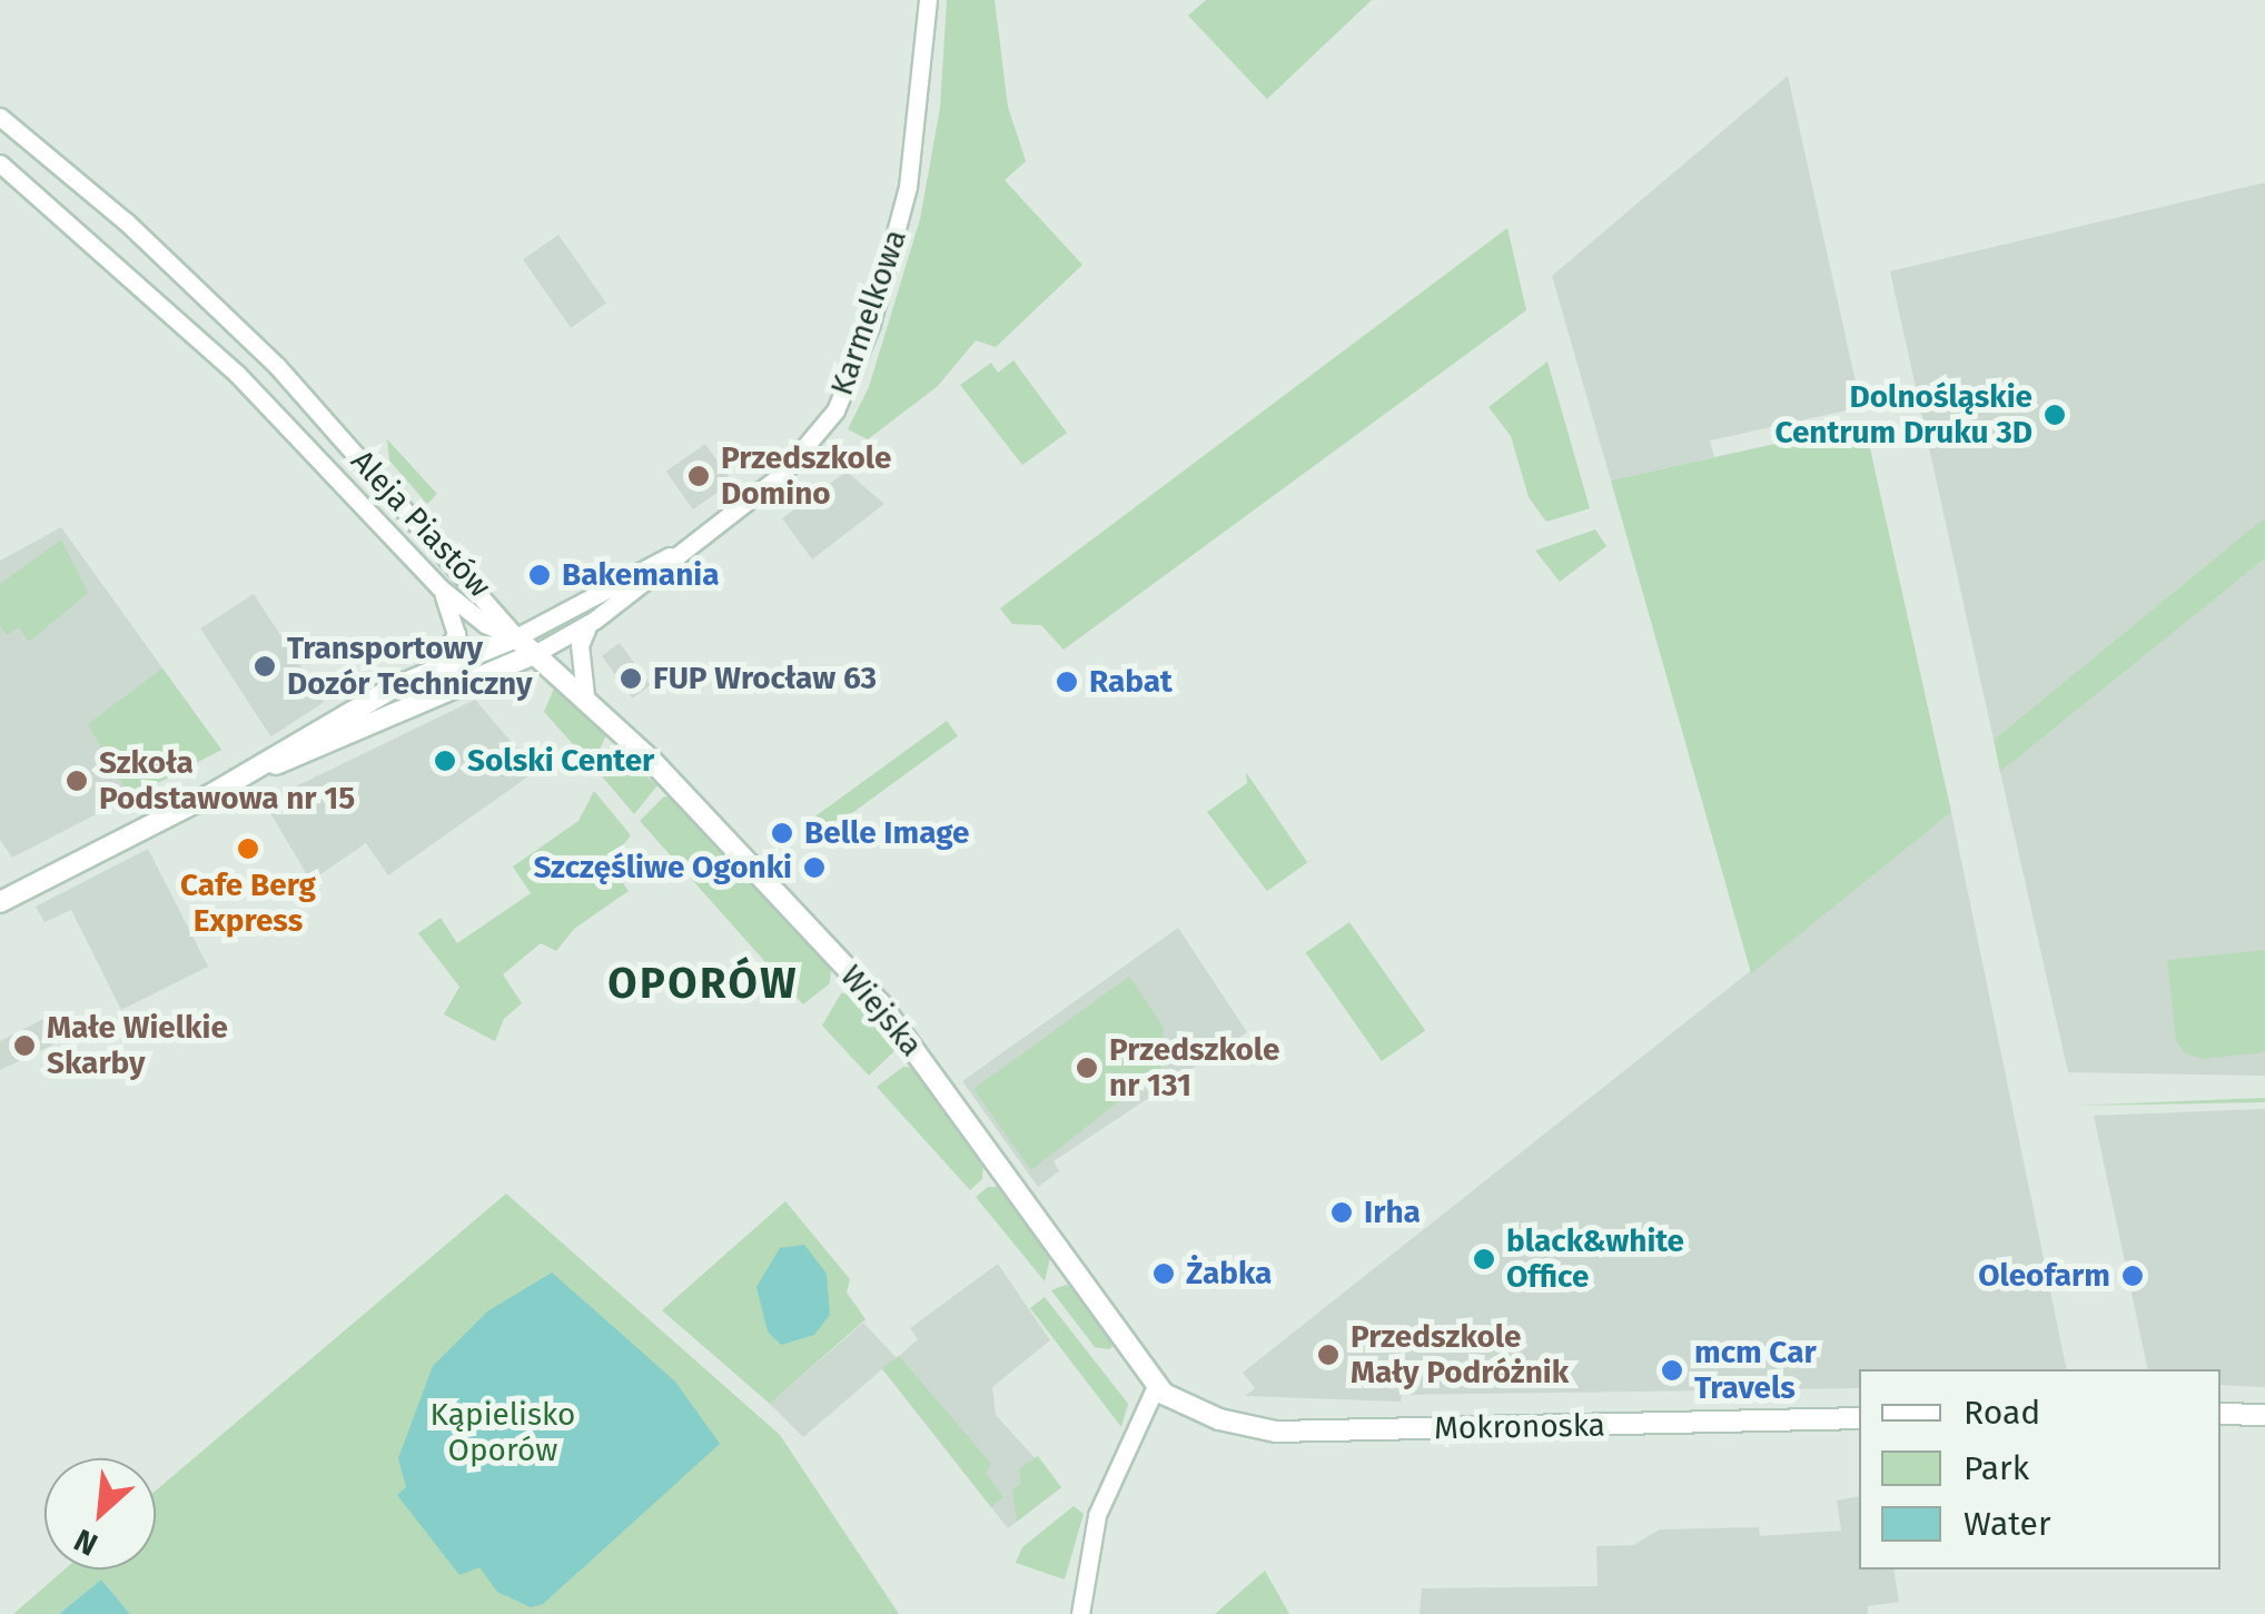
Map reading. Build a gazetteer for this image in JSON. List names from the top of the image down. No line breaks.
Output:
{"streets":{"main road":["Wiejska","Mokronoska"],"street":["Karmelkowa","Aleja Piastów"]},"crossings":[["Karmelkowa","Aleja Piastów"],["Karmelkowa","Wiejska"],["Aleja Piastów","Wiejska"],["Wiejska","Mokronoska"]],"districts":["OPORÓW"],"parks":["Kąpielisko Oporów"],"places":["Dolnośląskie Centrum Druku 3D","Przedszkole Domino","Bakemania","Transportowy Dozór Techniczny","FUP Wrocław 63","Rabat","Solski Center","Szkoła Podstawowa nr 15","Belle Image","Cafe Berg Express","Szczęśliwe Ogonki","Małe Wielkie Skarby","Przedszkole nr 131","Irha","black&white Office","Żabka","Oleofarm","Przedszkole Mały Podróżnik","mcm Car Travels"],"legend":["Road","Park","Water"],"north":"bottom left"}
